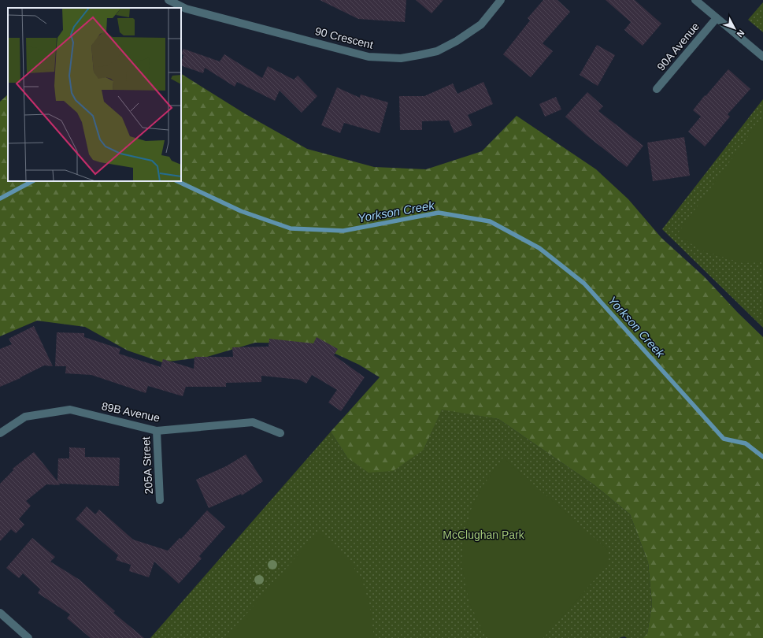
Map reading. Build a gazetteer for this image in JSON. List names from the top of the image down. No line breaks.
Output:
{"streets":{"street":["90 Crescent","90A Avenue","89B Avenue","205A Street"]},"crossings":[["89B Avenue","205A Street"]],"water":["Yorkson Creek"],"parks":["McClughan Park"],"north":"bottom right"}
